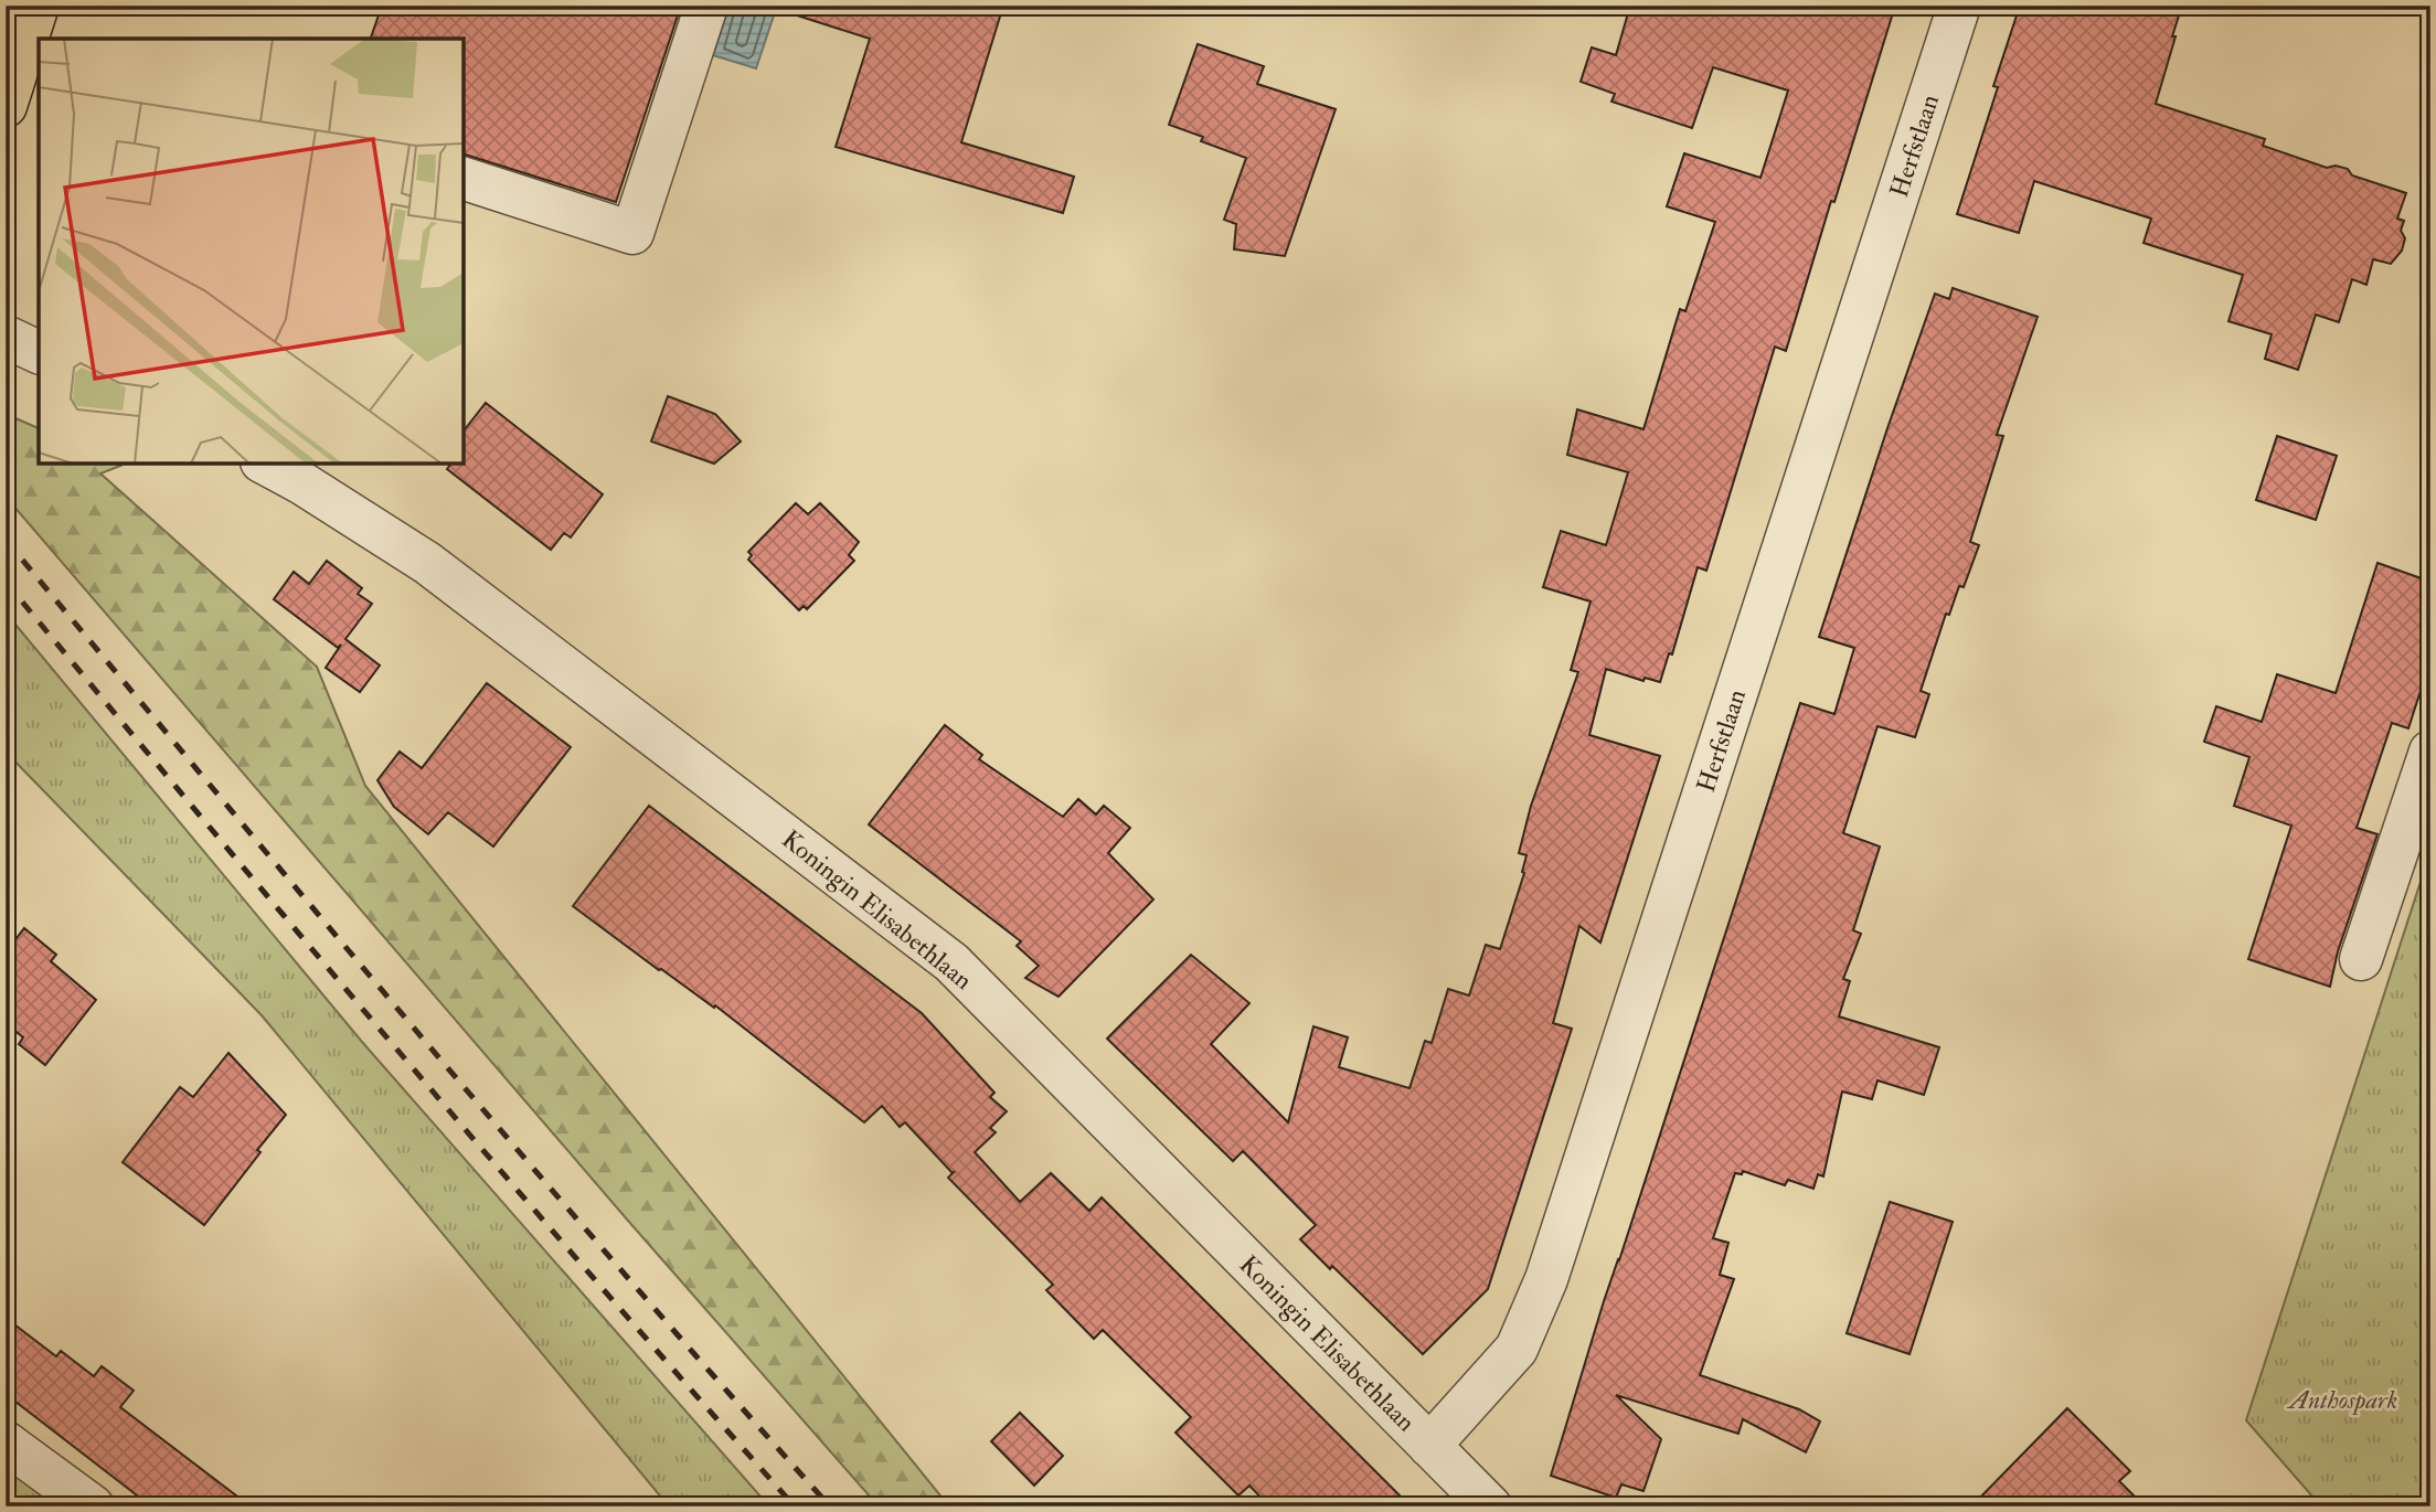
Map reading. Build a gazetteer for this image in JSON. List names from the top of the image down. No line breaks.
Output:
{"streets":{"street":["Herfstlaan","Koningin Elisabethlaan"]},"crossings":[["Herfstlaan","Koningin Elisabethlaan"]],"parks":["Anthospark"]}
